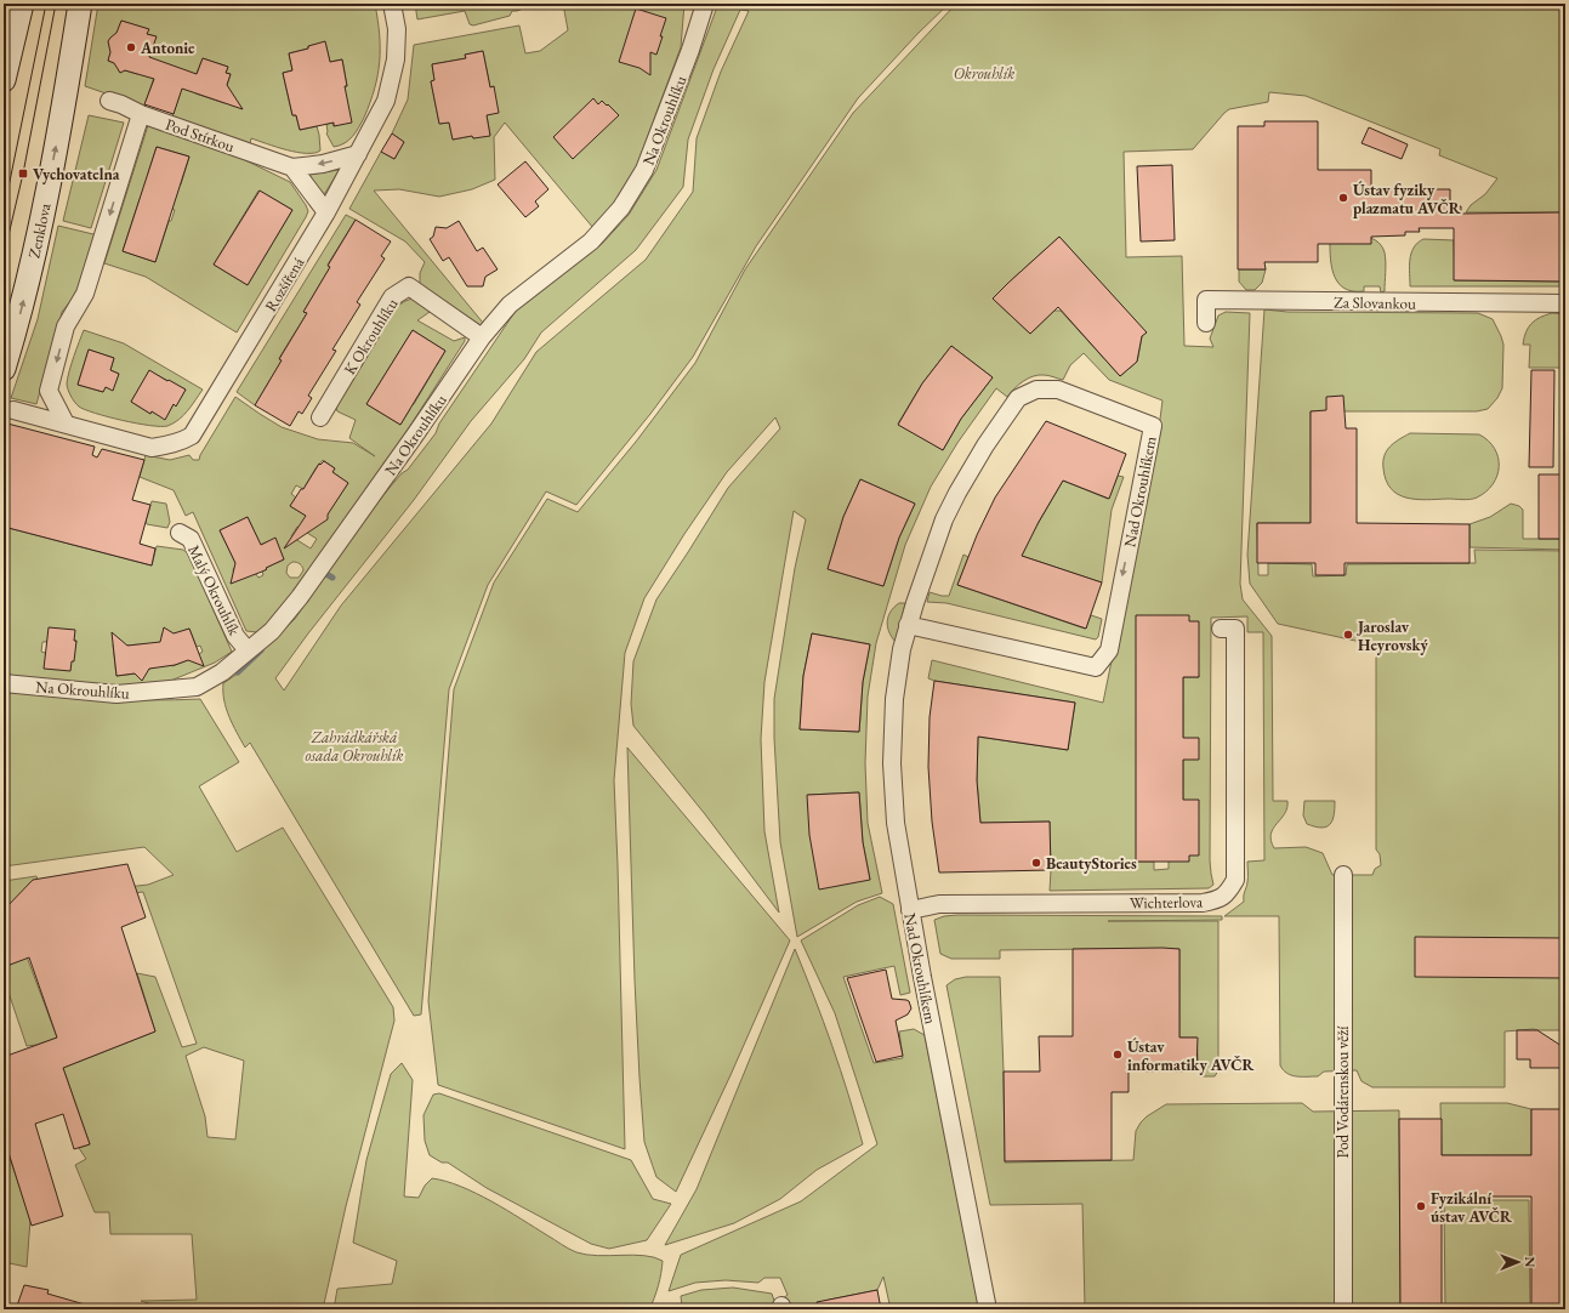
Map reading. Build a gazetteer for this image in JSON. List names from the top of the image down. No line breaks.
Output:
{"streets":{"main road":["Zenklova"],"street":["Na Okrouhlíku","Pod Stírkou","Rozšířená","Za Slovankou","K Okrouhlíku","Nad Okrouhlíkem","Malý Okrouhlík","Wichterlova","Pod Vodárenskou věží"]},"crossings":[["Na Okrouhlíku","K Okrouhlíku"],["Na Okrouhlíku","Malý Okrouhlík"],["Pod Stírkou","Rozšířená"],["Nad Okrouhlíkem","Wichterlova"]],"one_way":["Zenklova"],"parks":["Okrouhlík","Zahrádkářská osada Okrouhlík"],"places":{"other":["Antonie","Ústav fyziky plazmatu AVČR","Jaroslav Heyrovský","BeautyStories","Ústav informatiky AVČR","Fyzikální ústav AVČR"],"transit":["Vychovatelna"]},"north":"right"}
